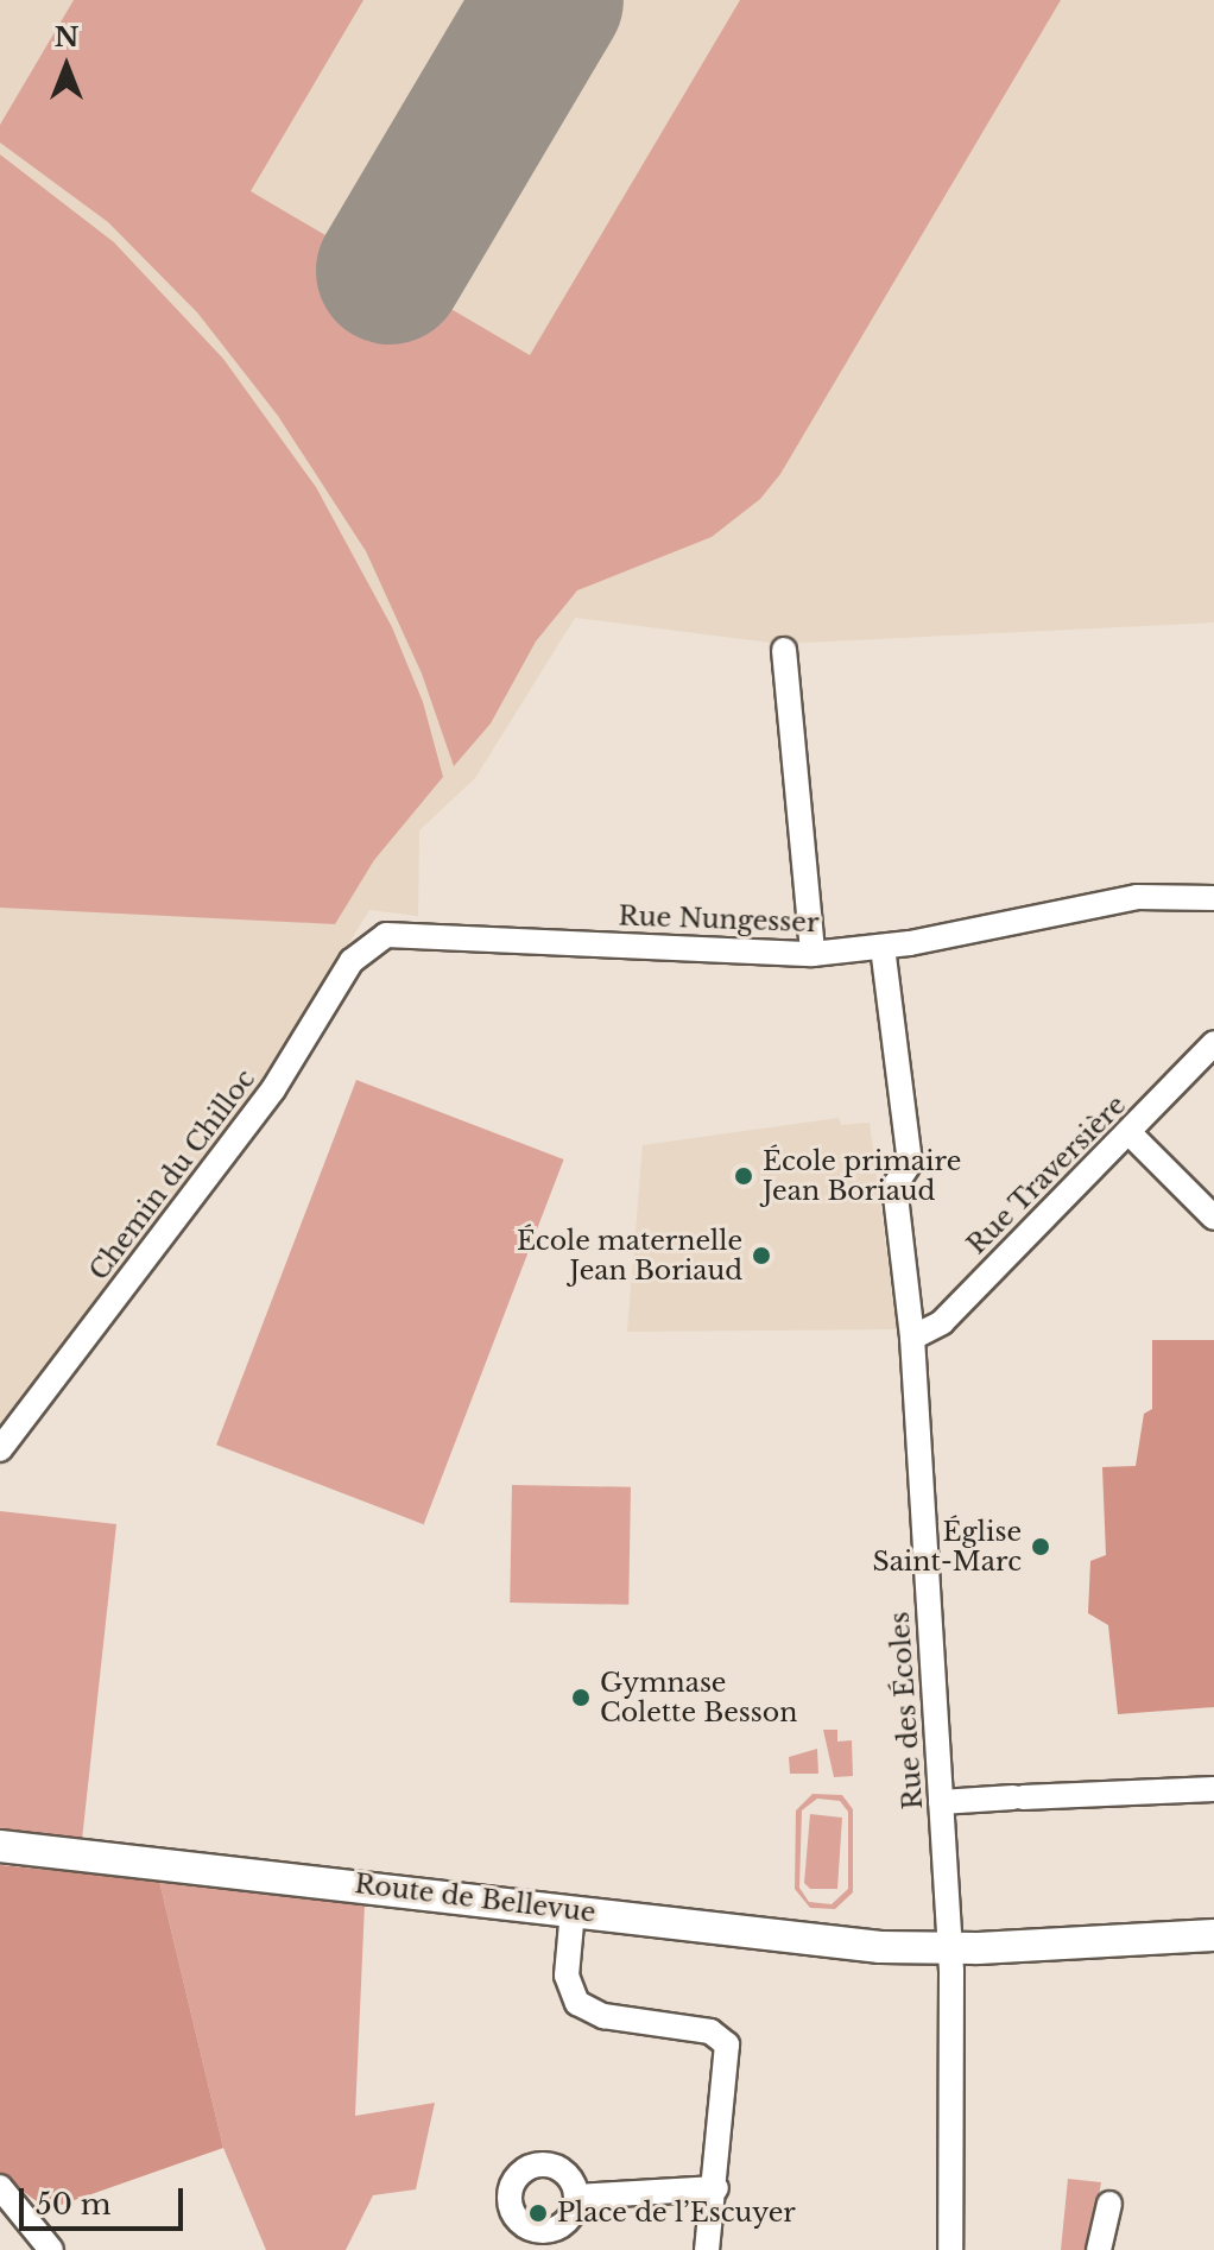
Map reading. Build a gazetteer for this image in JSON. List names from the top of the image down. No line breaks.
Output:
{"streets":{"street":["Rue Nungesser","Chemin du Chilloc","Rue Traversière","Rue des Écoles","Route de Bellevue"]},"crossings":[["Rue Nungesser","Chemin du Chilloc"],["Rue Nungesser","Rue des Écoles"],["Rue Traversière","Rue des Écoles"],["Rue des Écoles","Route de Bellevue"]],"places":["École primaire Jean Boriaud","École maternelle Jean Boriaud","Église Saint-Marc","Gymnase Colette Besson","Place de l’Escuyer"],"scale_bar":"50 m","north":"top"}
